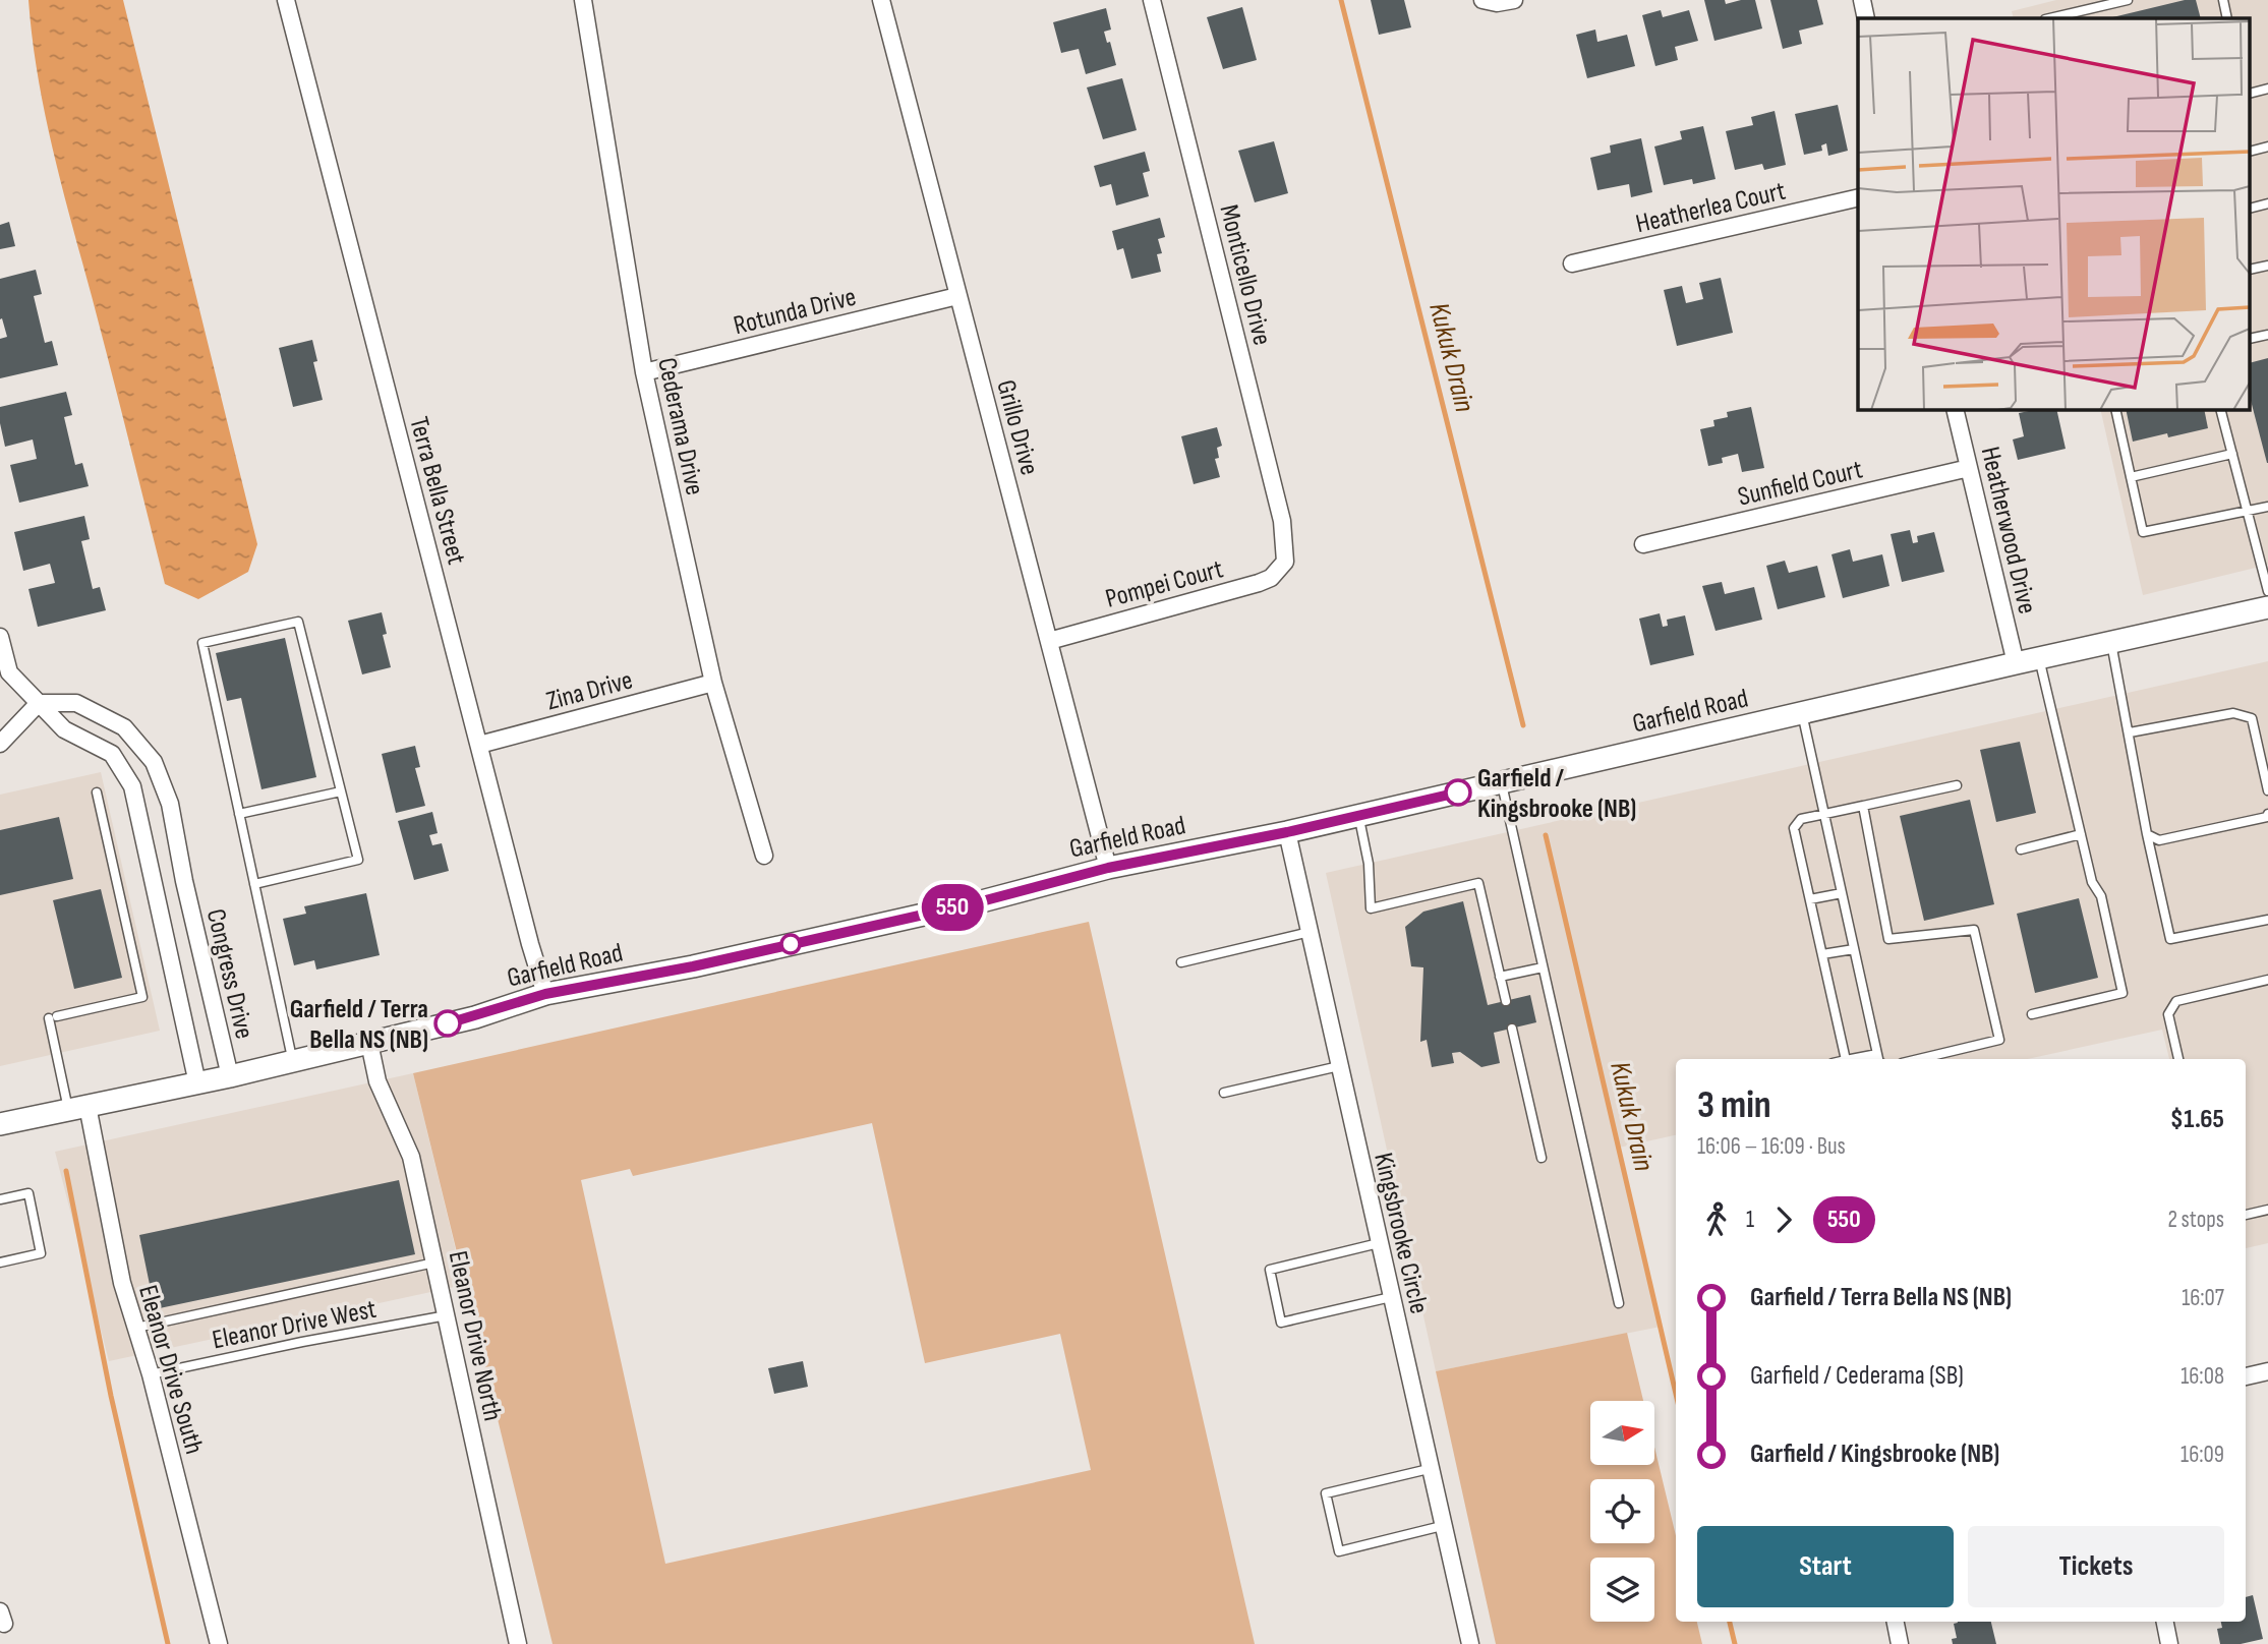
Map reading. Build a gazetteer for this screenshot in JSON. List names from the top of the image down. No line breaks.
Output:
{"streets":{"main road":["Garfield Road"],"street":["Heatherlea Court","Monticello Drive","Rotunda Drive","Cederama Drive","Grillo Drive","Sunfield Court","Terra Bella Street","Heatherwood Drive","Pompei Court","Zina Drive","Congress Drive","Kingsbrooke Circle","Eleanor Drive North","Eleanor Drive South"],"lane":["Eleanor Drive West"]},"crossings":[["Monticello Drive","Pompei Court"],["Rotunda Drive","Cederama Drive"],["Rotunda Drive","Grillo Drive"],["Cederama Drive","Zina Drive"],["Grillo Drive","Pompei Court"],["Grillo Drive","Garfield Road"],["Sunfield Court","Heatherwood Drive"],["Terra Bella Street","Zina Drive"],["Terra Bella Street","Garfield Road"],["Heatherwood Drive","Garfield Road"],["Garfield Road","Congress Drive"],["Garfield Road","Kingsbrooke Circle"],["Garfield Road","Eleanor Drive North"],["Garfield Road","Eleanor Drive South"],["Eleanor Drive West","Eleanor Drive North"],["Eleanor Drive West","Eleanor Drive South"]],"water":["Kukuk Drain"],"places":["Garfield / Kingsbrooke (NB)","Garfield / Terra Bella NS (NB)"],"lines":["bus line 550"],"north":"right","page":{"on_map":"550","heading":["3 min","16:06 – 16:09 · Bus","$1.65"],"legs":["1","550","2 stops"],"list":[{"name":"Garfield / Terra Bella NS (NB)","value":"16:07"},{"name":"Garfield / Cederama (SB)","value":"16:08"},{"name":"Garfield / Kingsbrooke (NB)","value":"16:09"}],"buttons":["Start","Tickets"]}}
